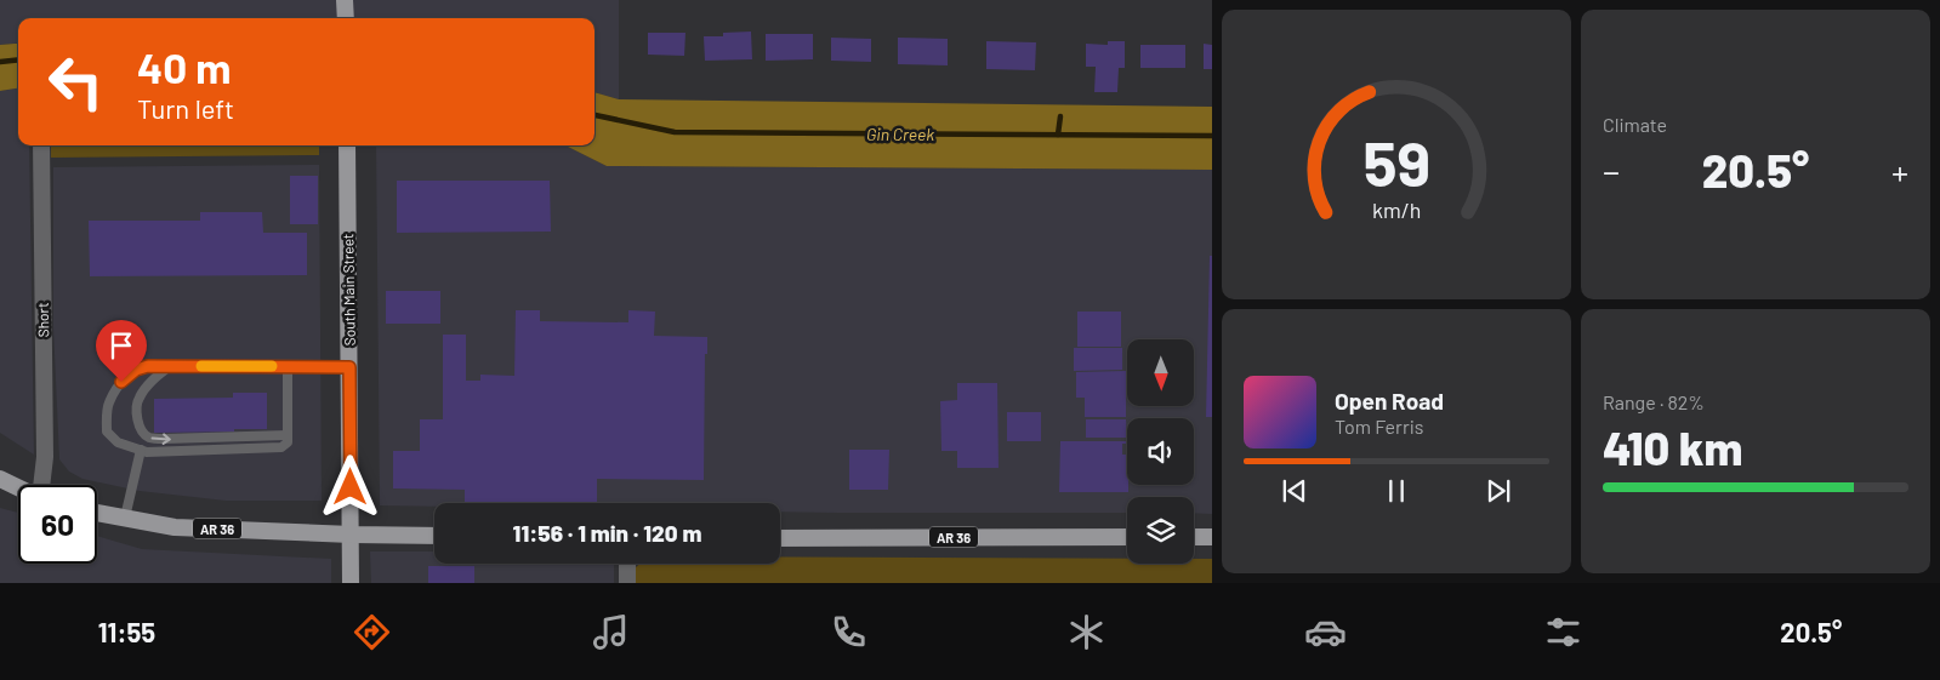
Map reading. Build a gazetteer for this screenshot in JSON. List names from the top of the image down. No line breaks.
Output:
{"streets":{"main road":["South Main Street","AR 36"],"street":["Short"]},"crossings":[["South Main Street","AR 36"]],"water":["Gin Creek"],"north":"bottom","page":{"tile":["Climate",["Range · 82%","410 km"]],"turn":["40 m","Turn left"],"heat":["−","20.5°","+"],"song":["Open Road","Tom Ferris"],"limit":"60","trip":"11:56 · 1 min · 120 m","tabs":["11:55","20.5°"],"gauge":["59","km/h"]}}
